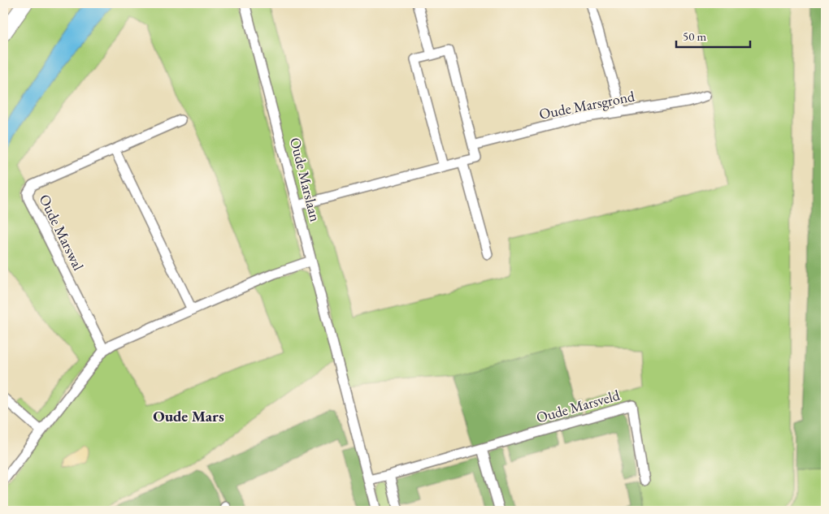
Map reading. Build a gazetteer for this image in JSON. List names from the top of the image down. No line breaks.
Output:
{"streets":{"street":["Oude Marsgrond","Oude Marslaan","Oude Marswal","Oude Marsveld"]},"crossings":[["Oude Marslaan","Oude Marsveld"]],"districts":["Oude Mars"],"scale_bar":"50 m"}
